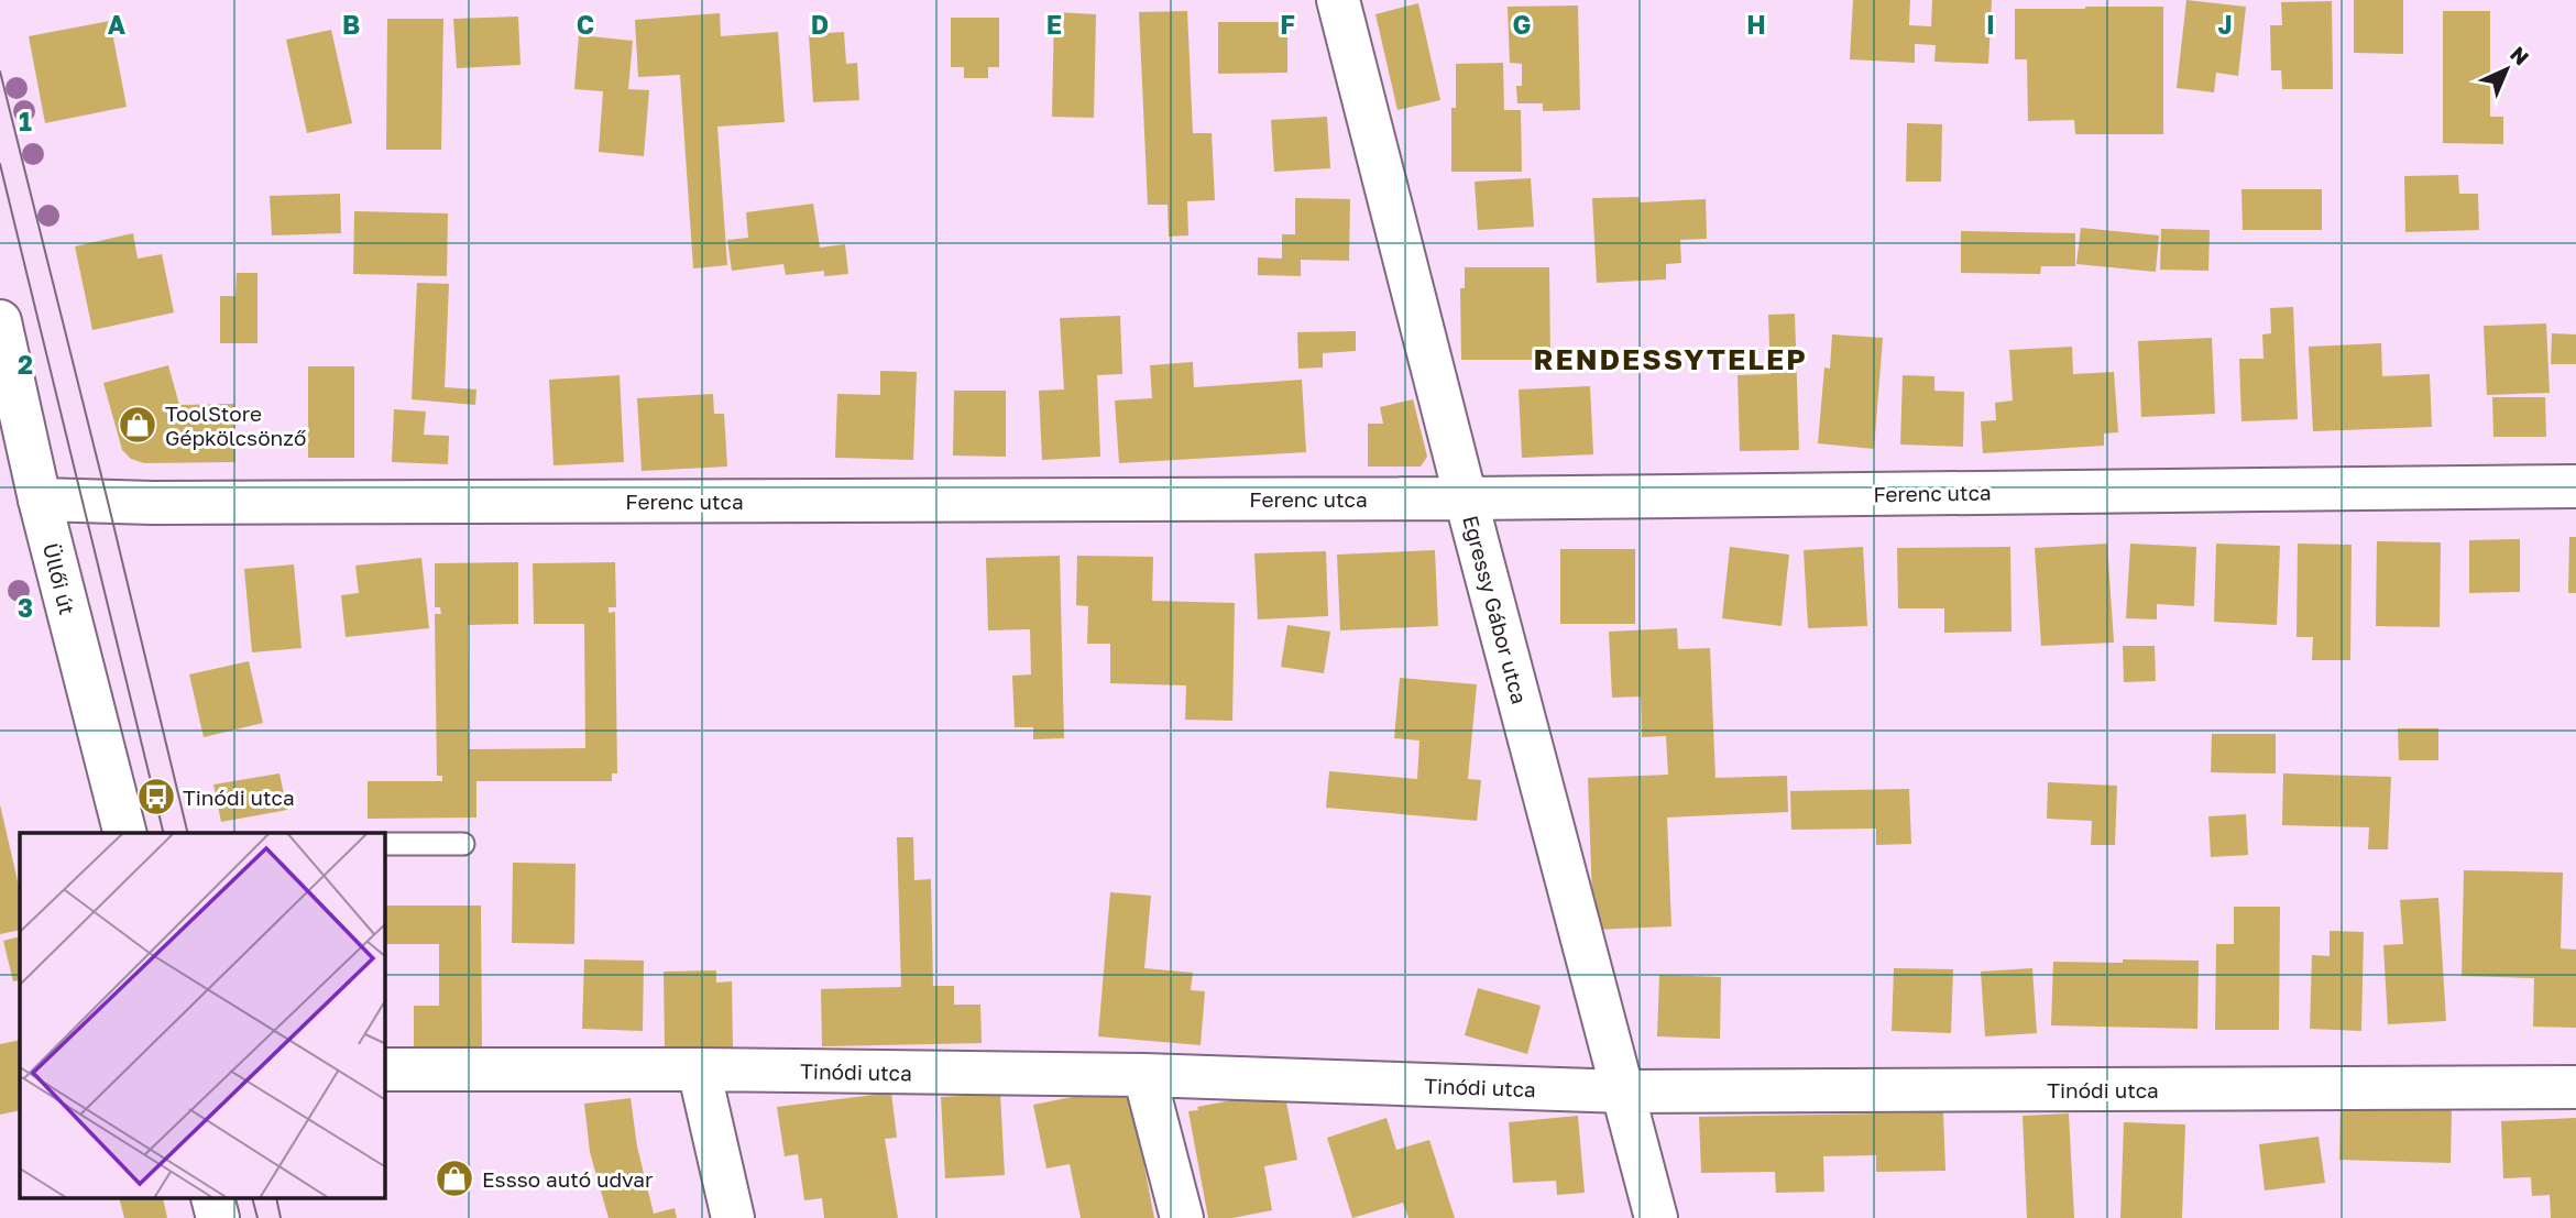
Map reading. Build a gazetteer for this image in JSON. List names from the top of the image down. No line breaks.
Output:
{"streets":{"street":["Ferenc utca","Üllői út","Egressy Gábor utca","Tinódi utca"]},"crossings":[["Ferenc utca","Üllői út"],["Ferenc utca","Egressy Gábor utca"],["Egressy Gábor utca","Tinódi utca"]],"districts":["RENDESSYTELEP"],"places":{"shop":["ToolStore Gépkölcsönző","Essso autó udvar"],"bus stop":["Tinódi utca"]},"north":"top right","grid":{"columns":["A","B","C","D","E","F","G","H","I","J"],"rows":["1","2","3"]}}
